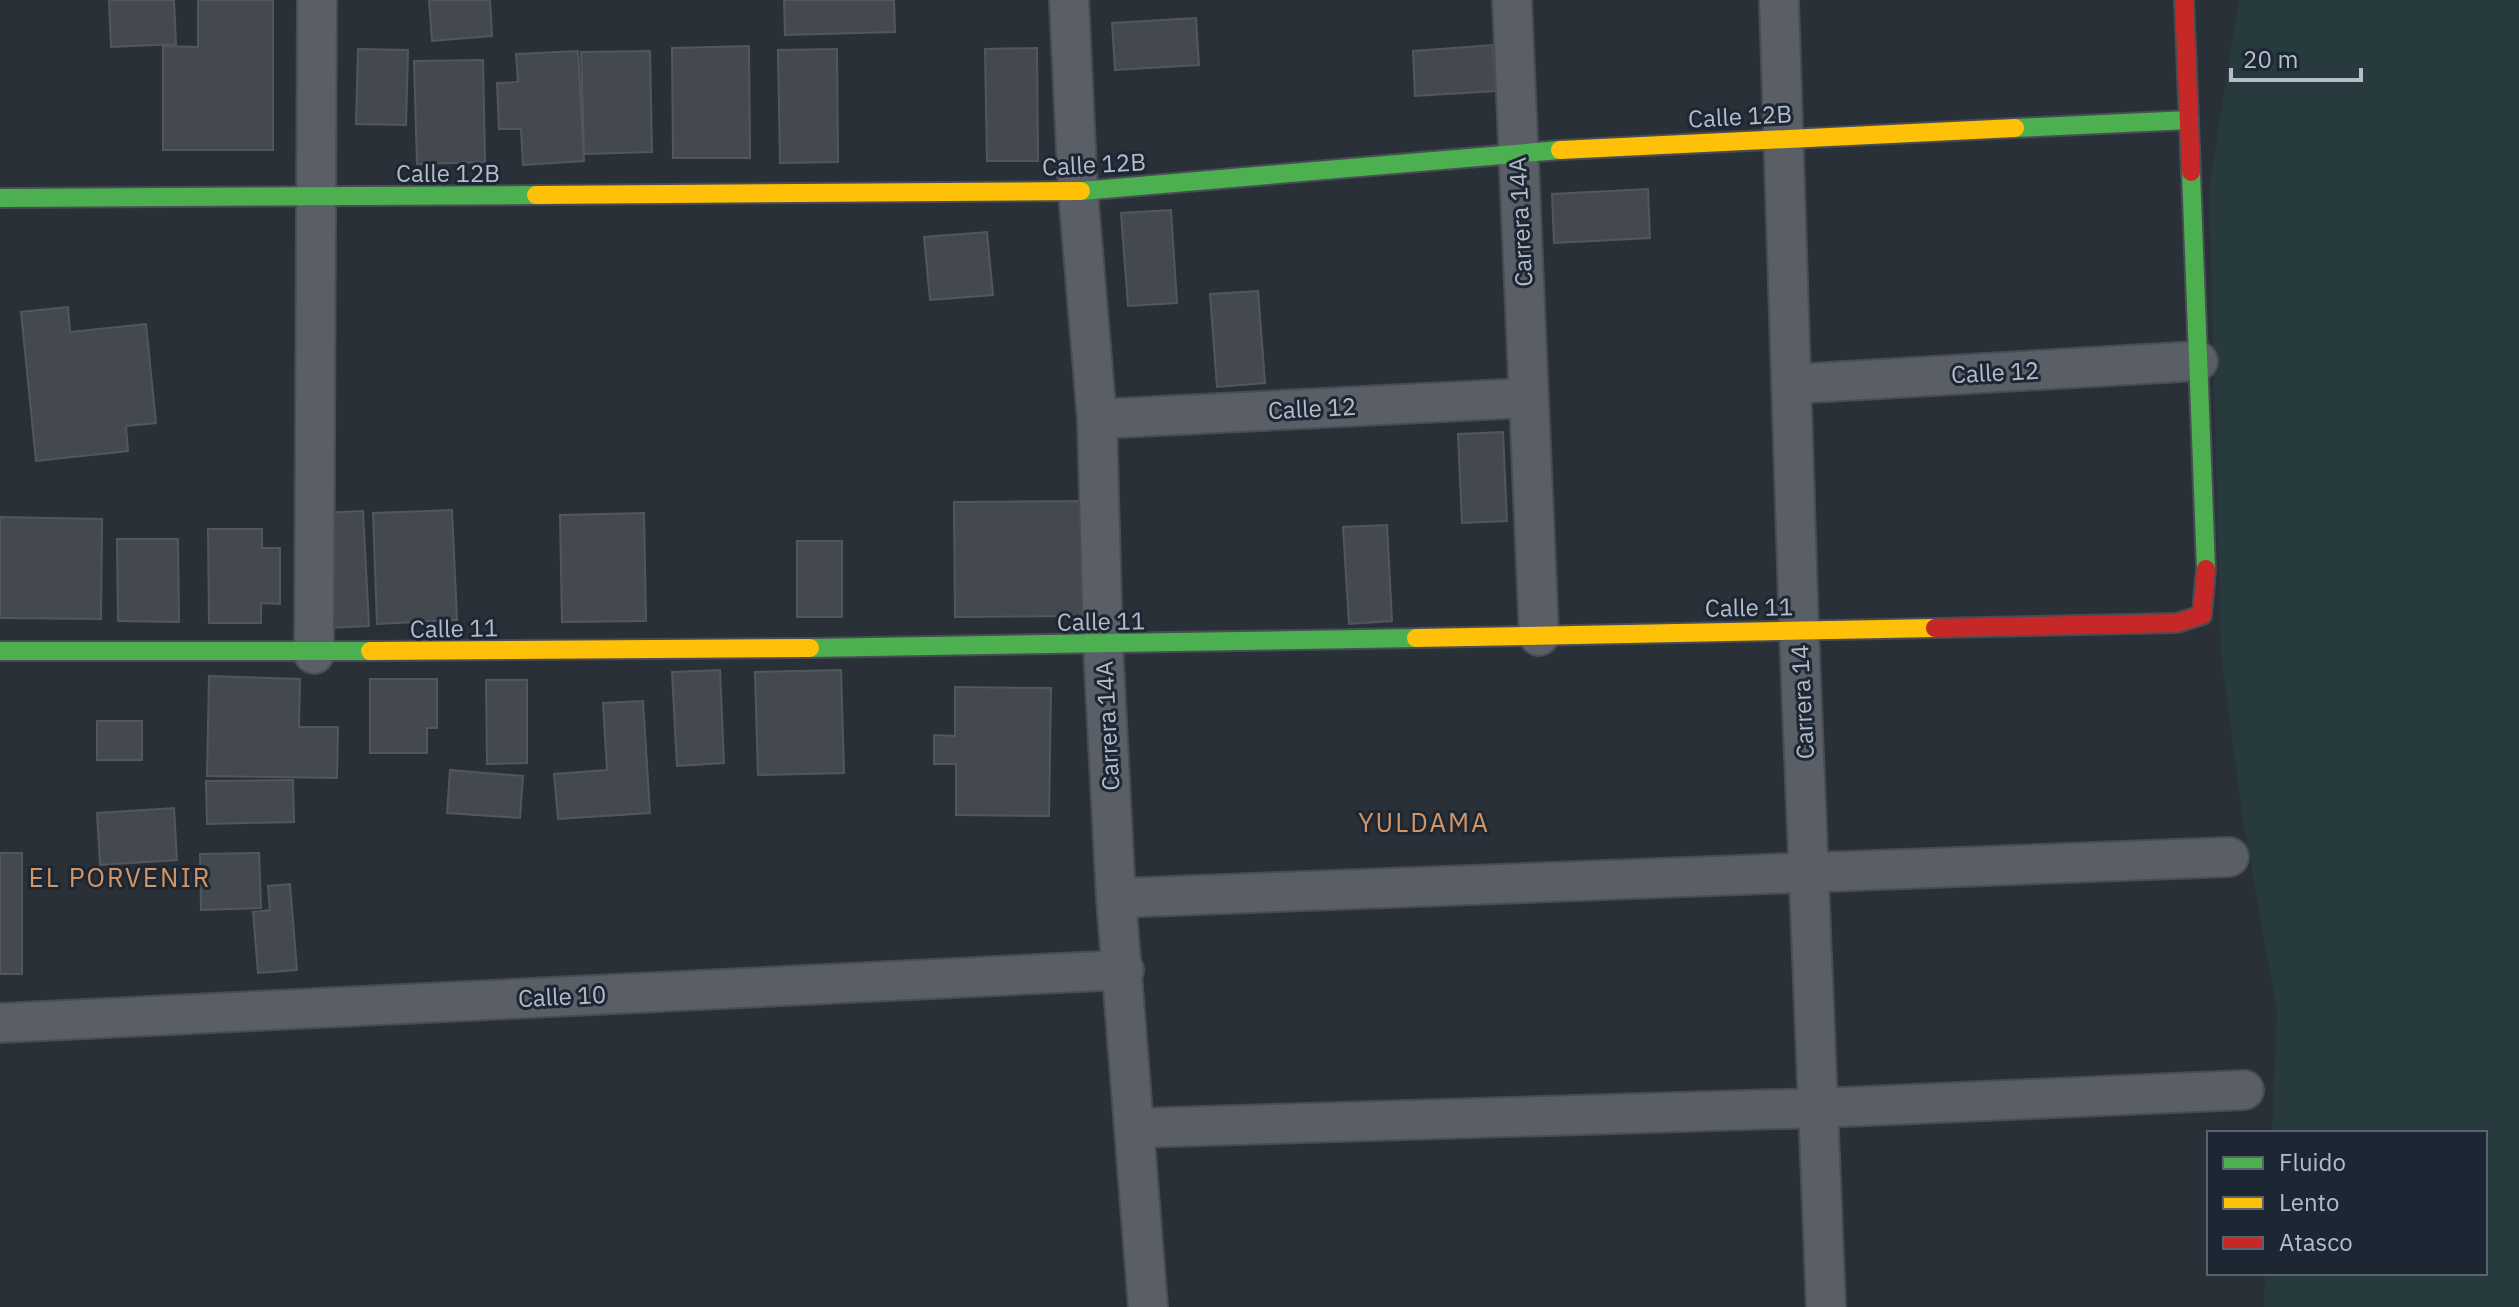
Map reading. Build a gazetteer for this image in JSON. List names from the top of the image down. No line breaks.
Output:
{"streets":{"street":["Calle 12B","Carrera 14A","Calle 12","Calle 11","Carrera 14","Calle 10"]},"crossings":[["Calle 12B","Carrera 14A"],["Calle 12B","Carrera 14"],["Carrera 14A","Calle 12"],["Carrera 14A","Calle 11"],["Carrera 14A","Calle 10"],["Calle 12","Calle 11"],["Calle 12","Carrera 14"],["Calle 11","Carrera 14"]],"districts":["YULDAMA","EL PORVENIR"],"legend":["Fluido","Lento","Atasco"],"scale_bar":"20 m"}
